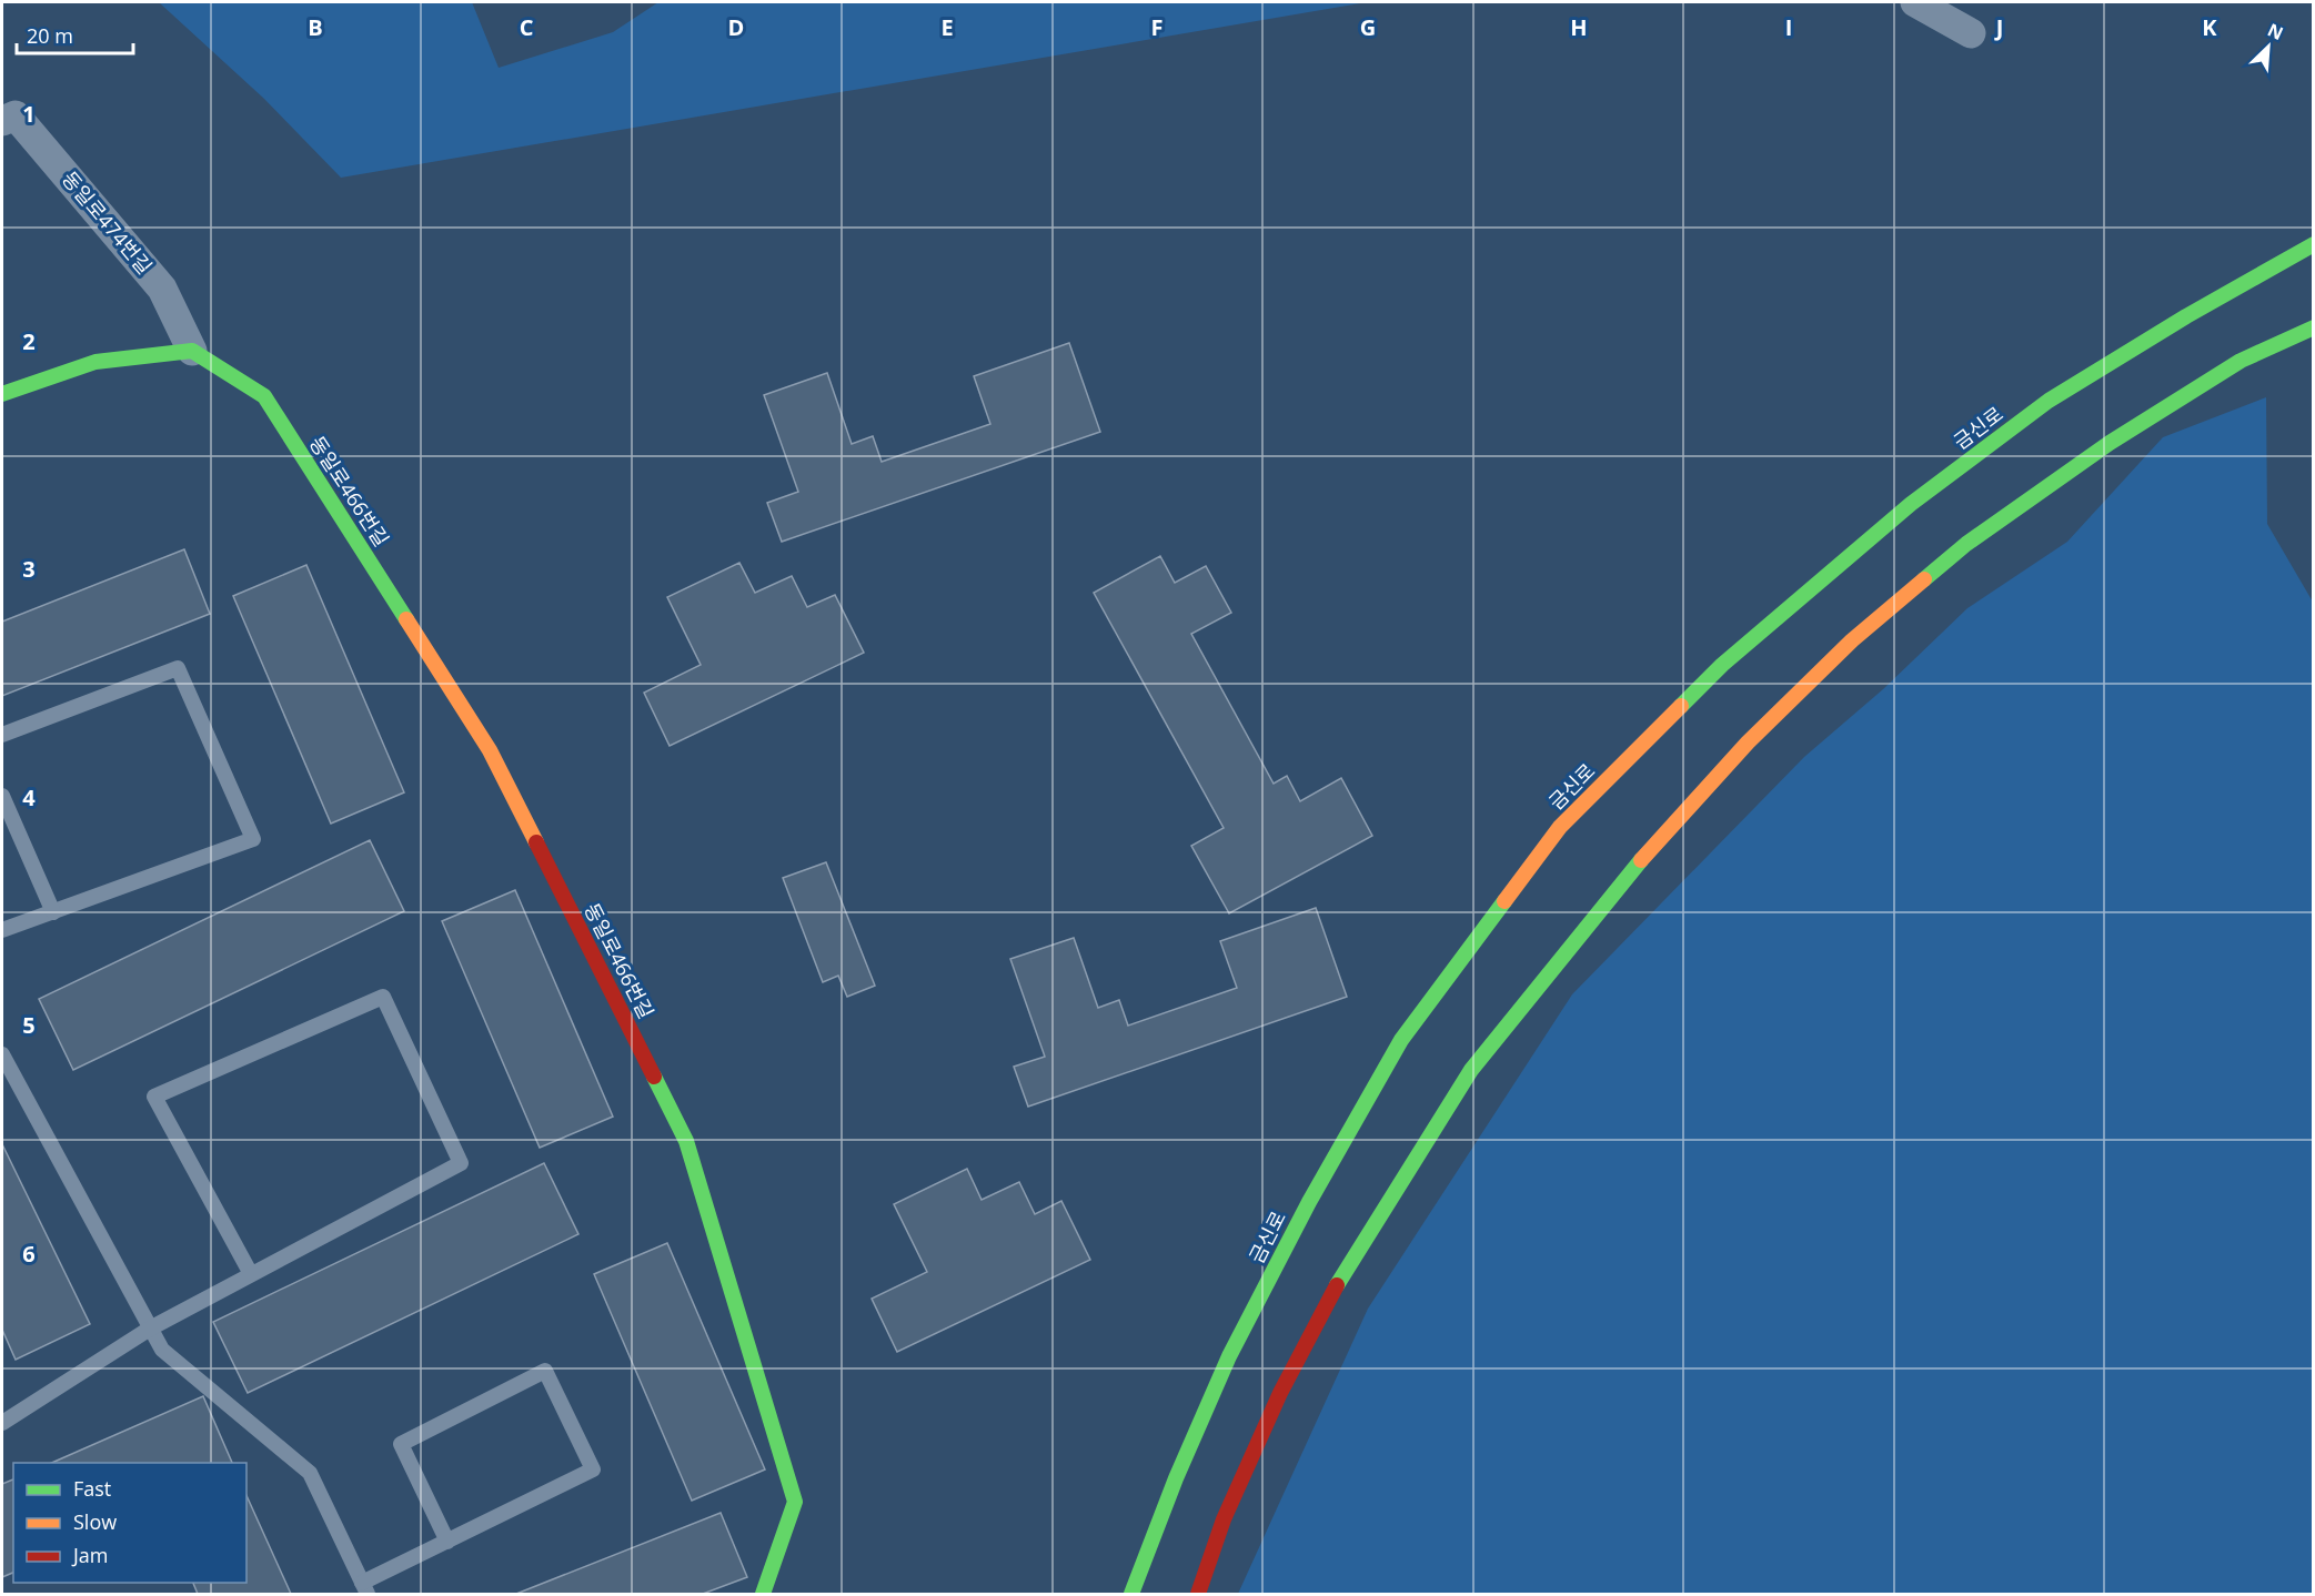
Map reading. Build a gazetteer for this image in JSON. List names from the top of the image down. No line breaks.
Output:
{"streets":{"street":["동일로474번길","금신로","동일로466번길"]},"crossings":[["동일로474번길","동일로466번길"]],"legend":["Fast","Slow","Jam"],"scale_bar":"20 m","north":"top right","grid":{"columns":["B","C","D","E","F","G","H","I","J","K"],"rows":["1","2","3","4","5","6"]}}
